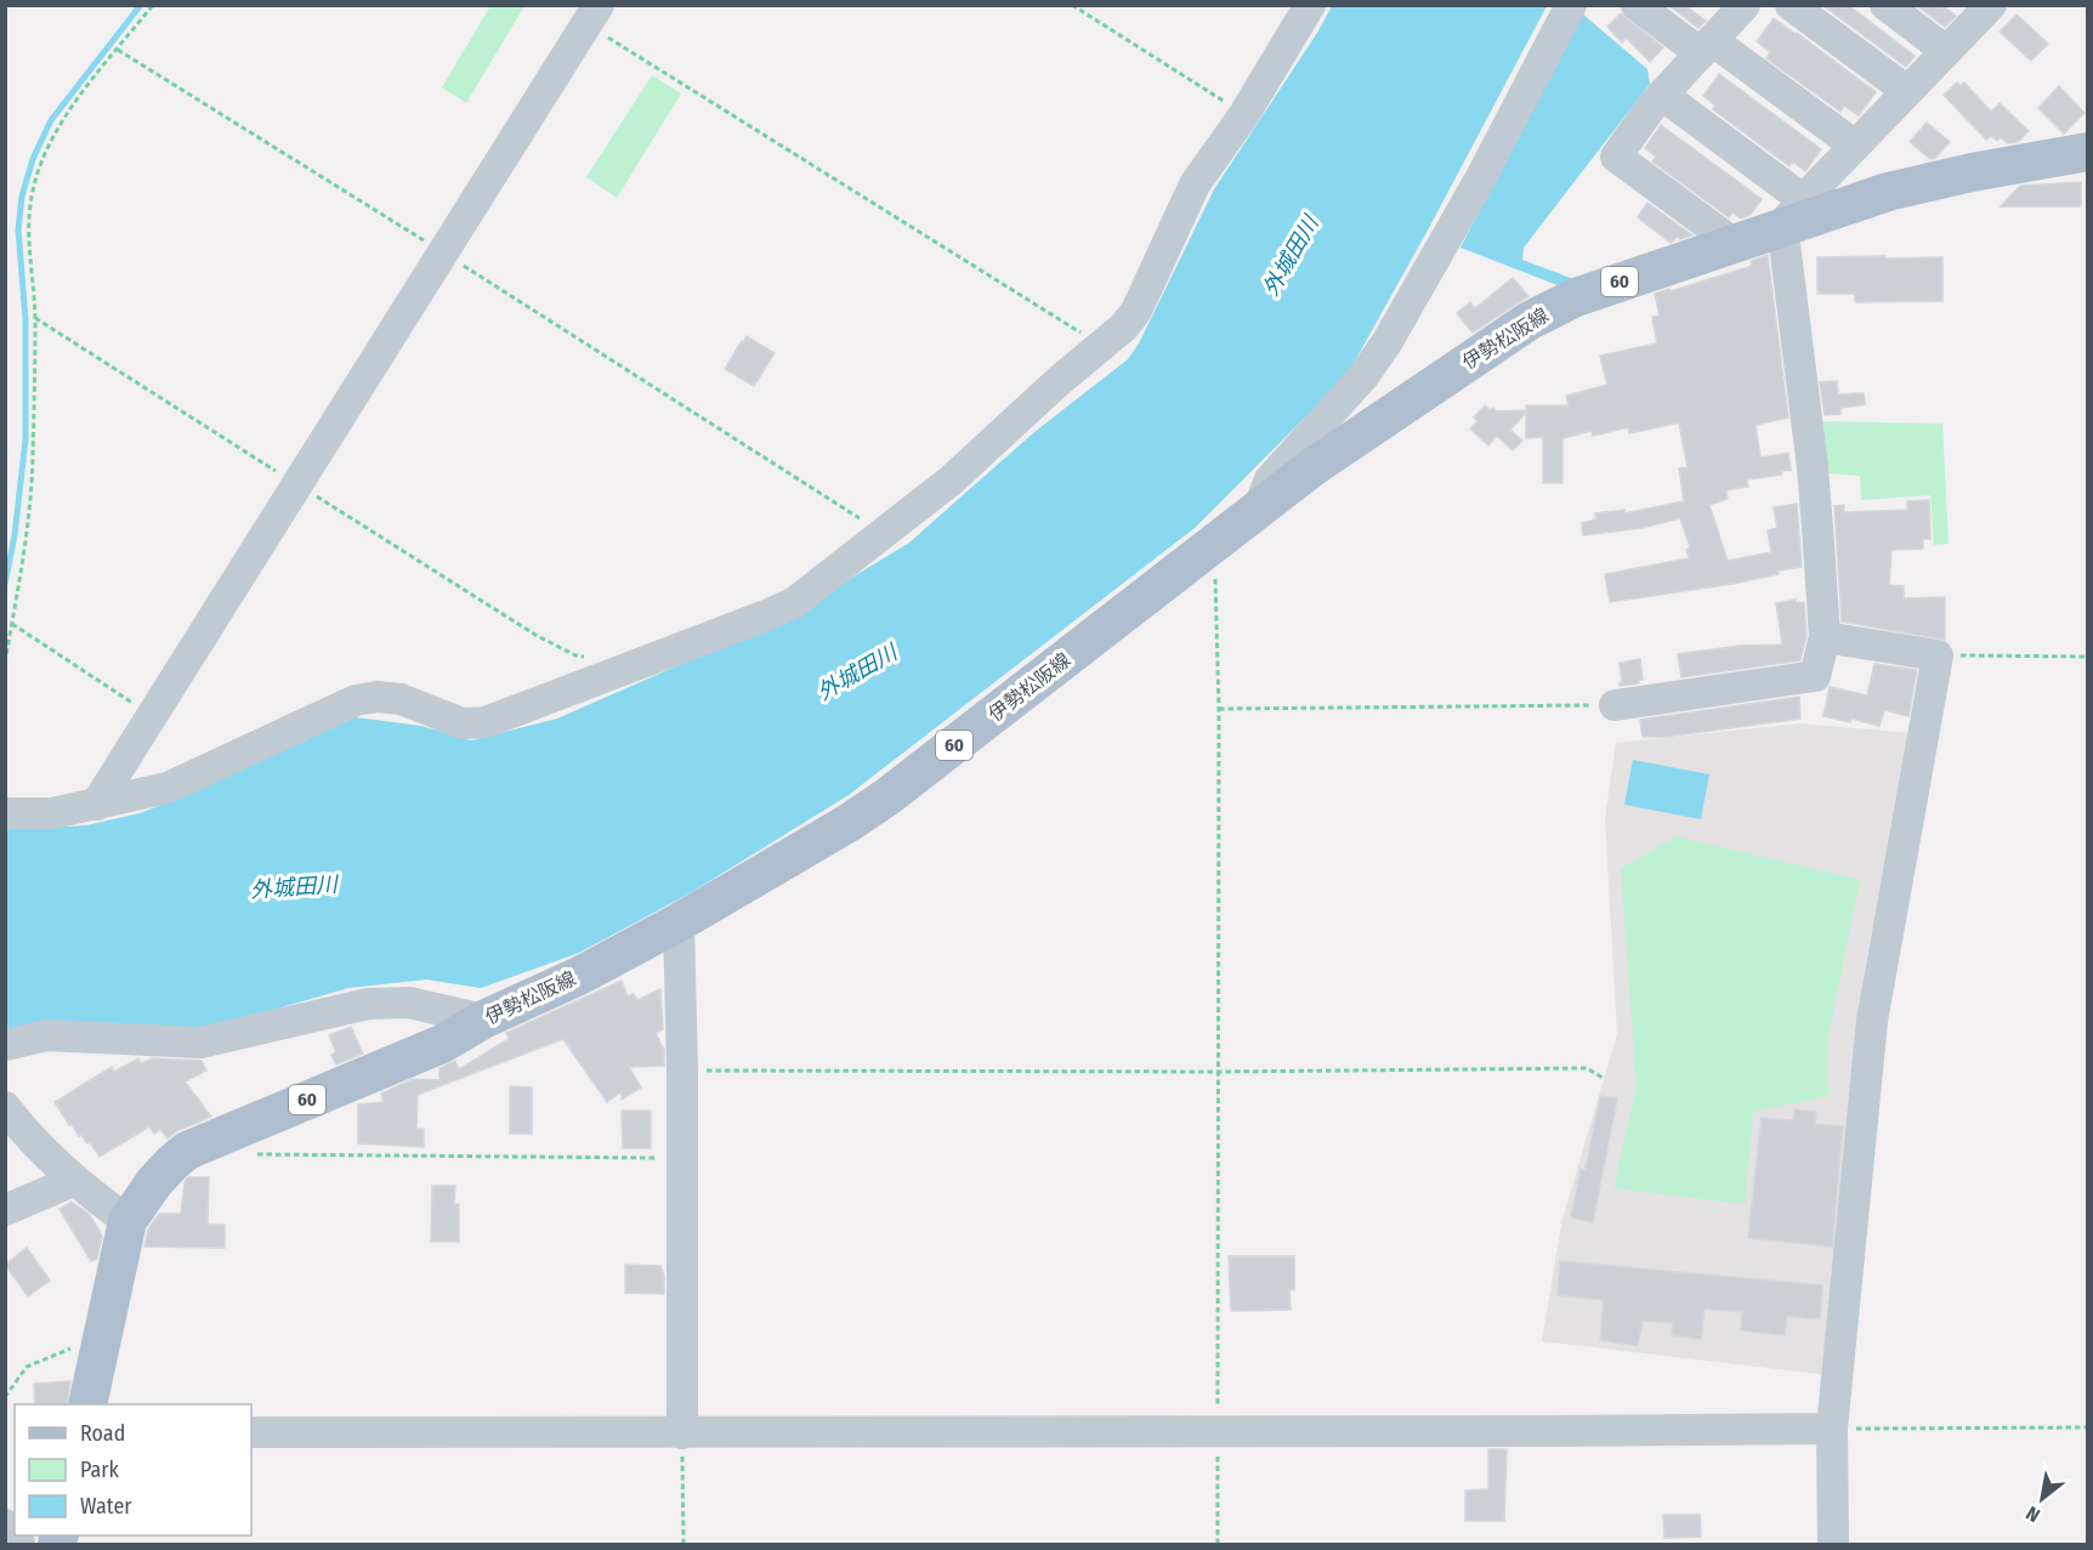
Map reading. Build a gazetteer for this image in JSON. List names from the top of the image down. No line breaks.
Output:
{"streets":{"main road":["60","伊勢松阪線"]},"water":["外城田川"],"legend":["Road","Park","Water"],"north":"bottom left"}
